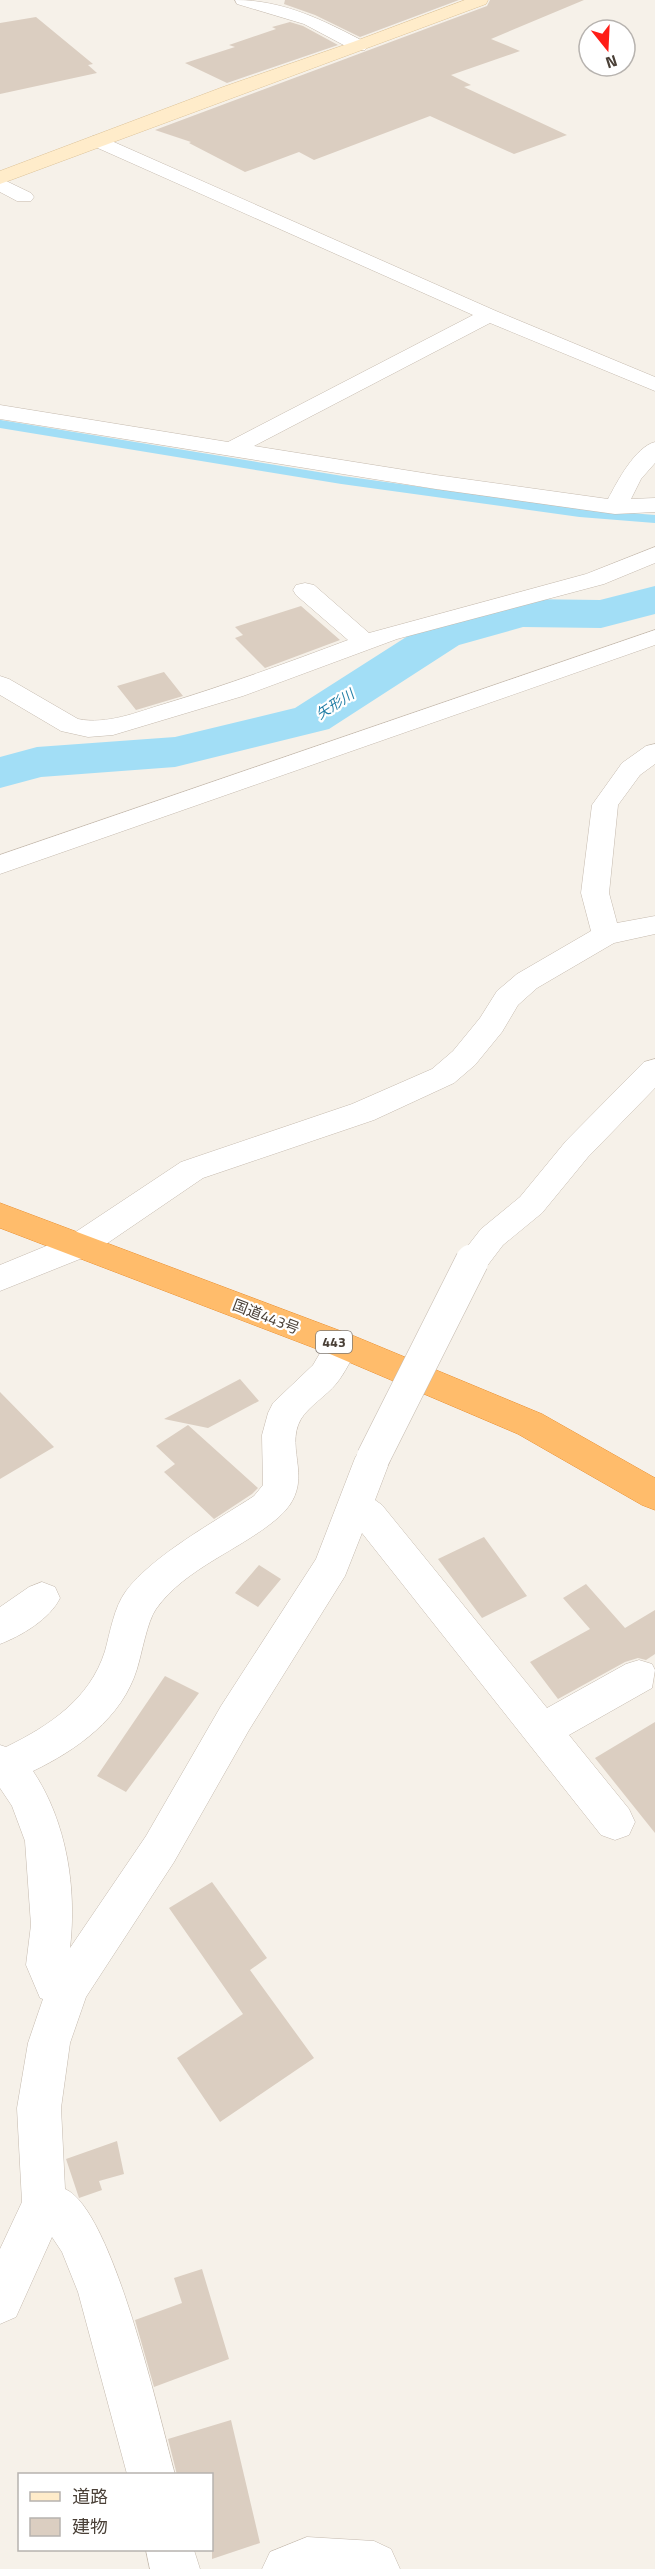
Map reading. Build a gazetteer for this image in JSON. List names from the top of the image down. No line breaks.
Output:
{"streets":{"highway":["国道443号","443"]},"water":["矢形川"],"legend":["道路","建物"],"north":"bottom"}
